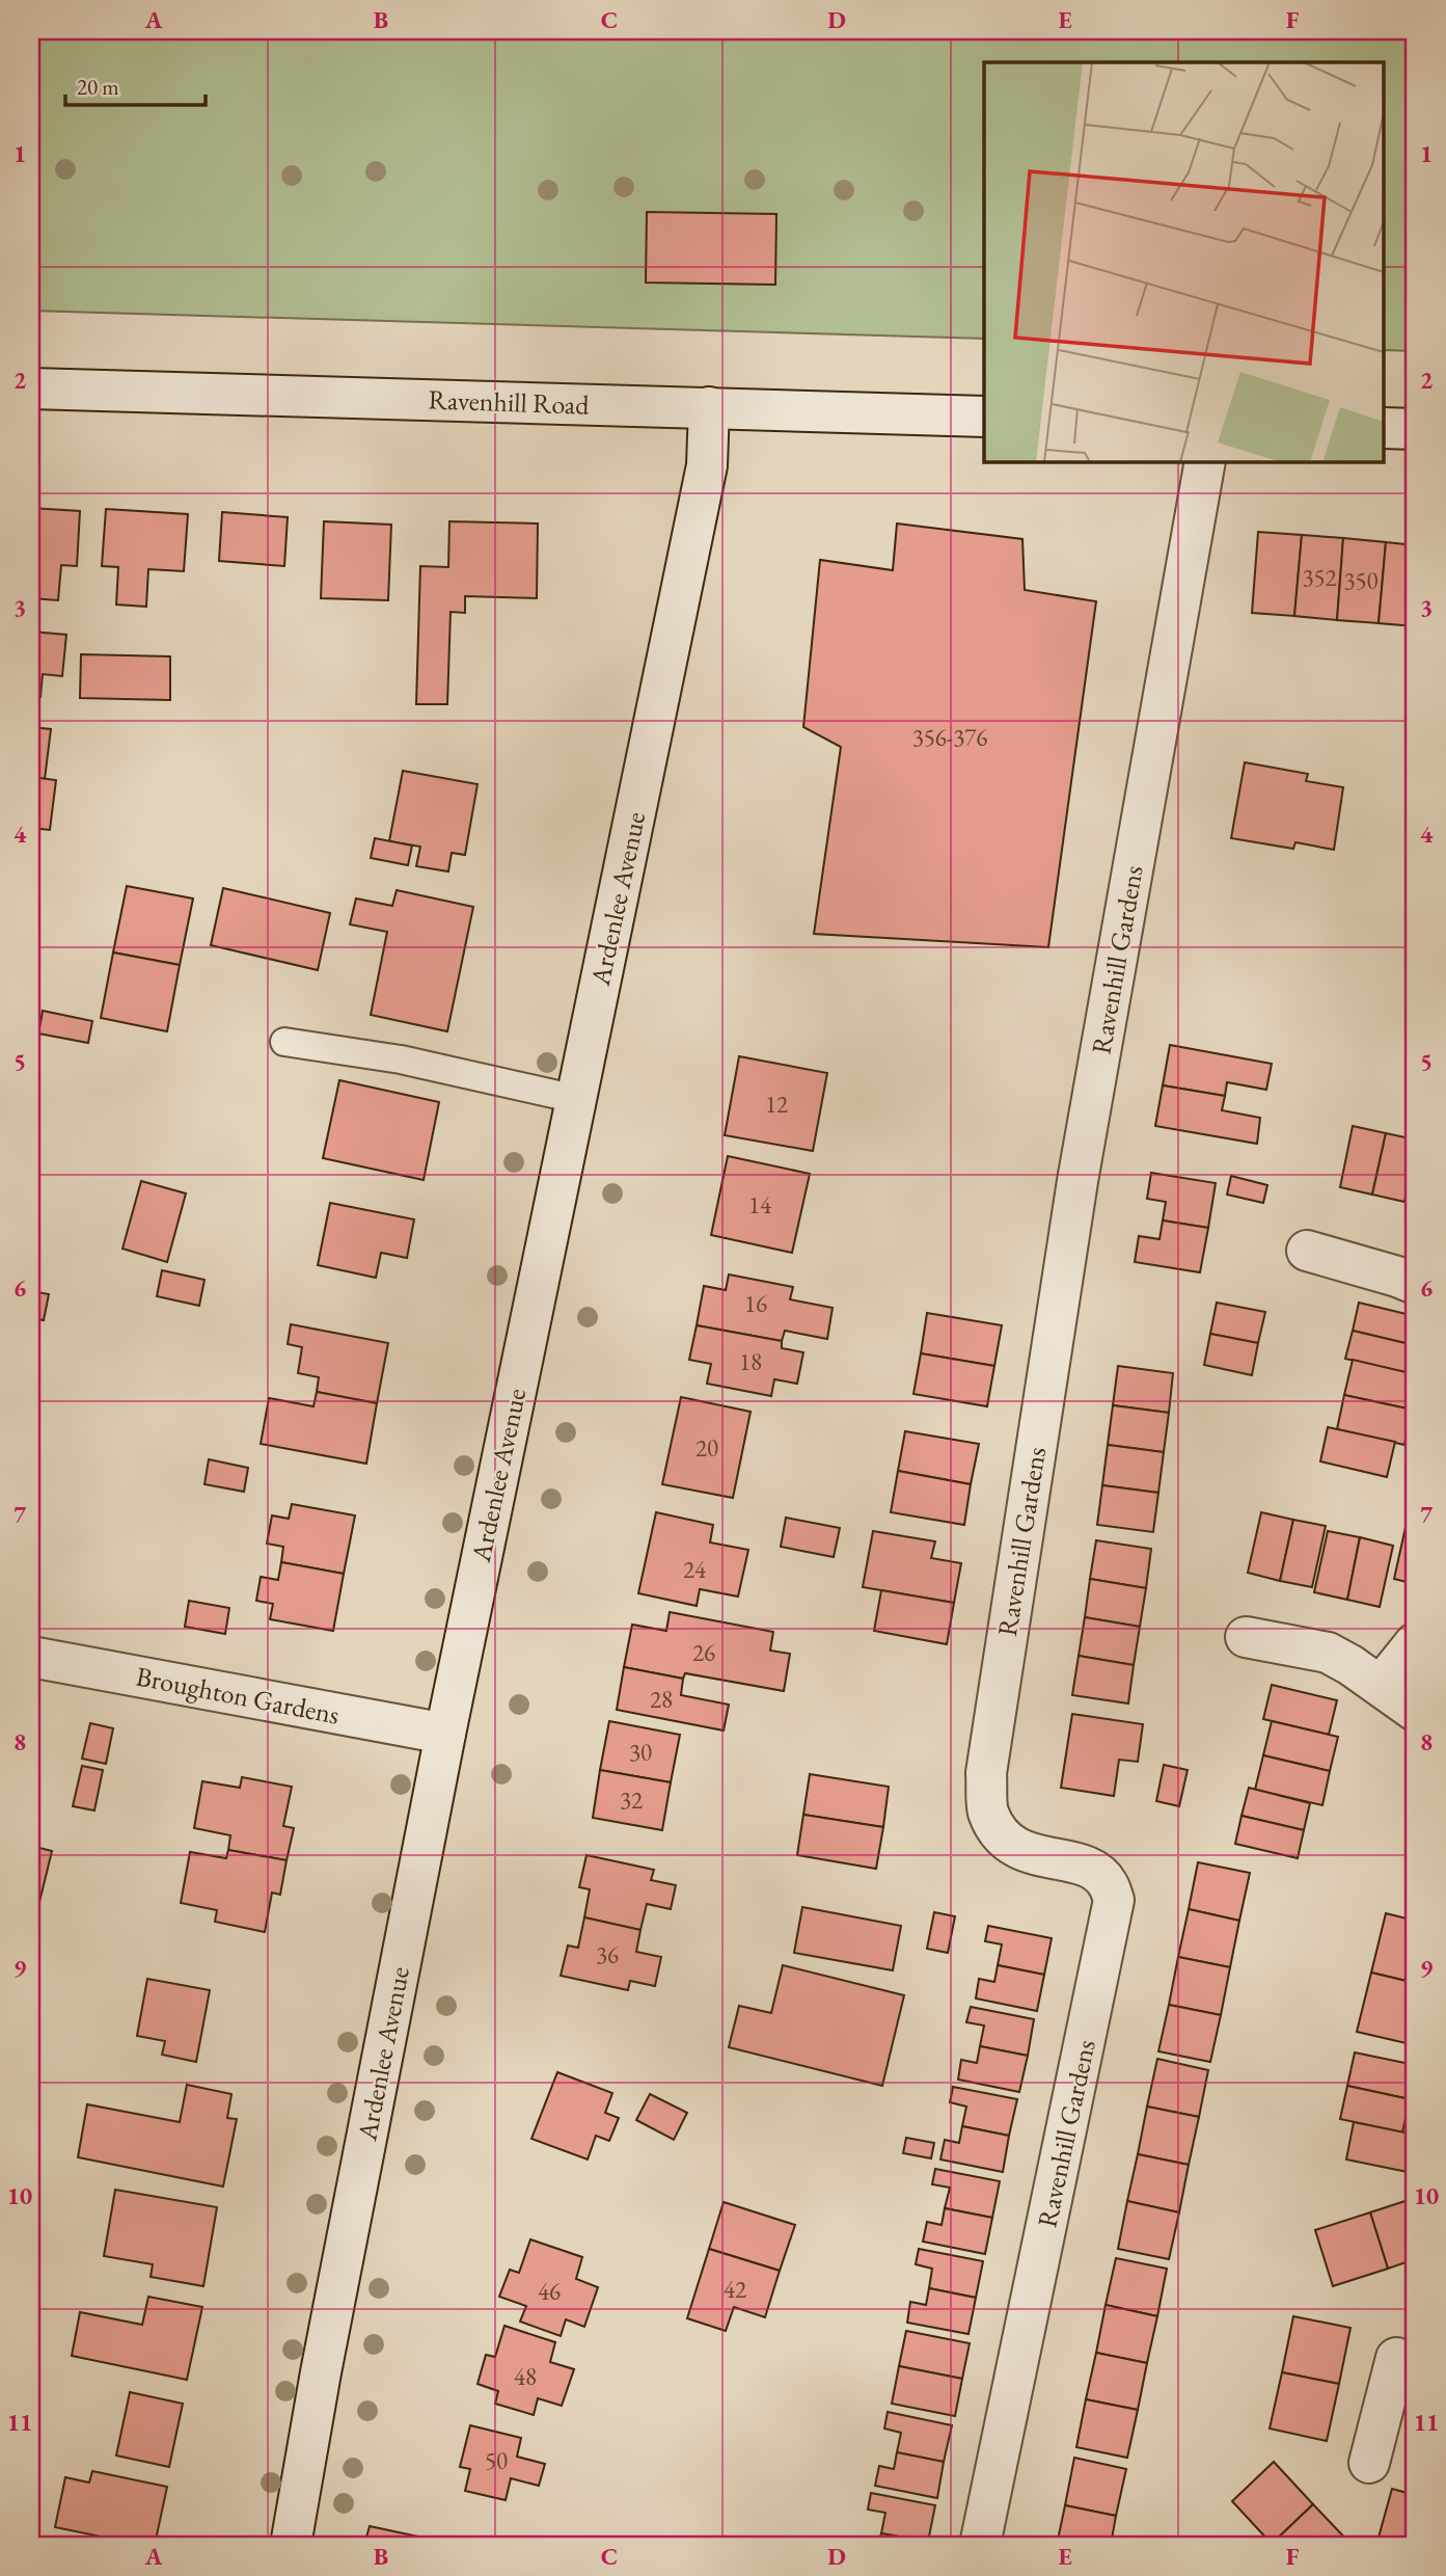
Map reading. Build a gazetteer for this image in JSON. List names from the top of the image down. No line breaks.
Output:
{"streets":{"street":["Ravenhill Road","Ardenlee Avenue","Ravenhill Gardens","Broughton Gardens"]},"crossings":[["Ravenhill Road","Ardenlee Avenue"],["Ardenlee Avenue","Broughton Gardens"]],"house_numbers":["352","350","356-376","12","14","16","18","20","24","26","28","30","32","36","42","46","48","50"],"scale_bar":"20 m","grid":{"columns":["A","B","C","D","E","F"],"rows":["1","2","3","4","5","6","7","8","9","10","11"]}}
